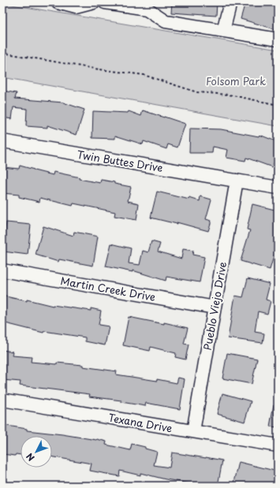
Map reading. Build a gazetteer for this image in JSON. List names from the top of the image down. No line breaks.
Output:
{"streets":{"street":["Twin Buttes Drive","Martin Creek Drive","Pueblo Viejo Drive","Texana Drive"]},"crossings":[["Twin Buttes Drive","Pueblo Viejo Drive"],["Martin Creek Drive","Pueblo Viejo Drive"],["Pueblo Viejo Drive","Texana Drive"]],"parks":["Folsom Park"],"north":"bottom left"}
